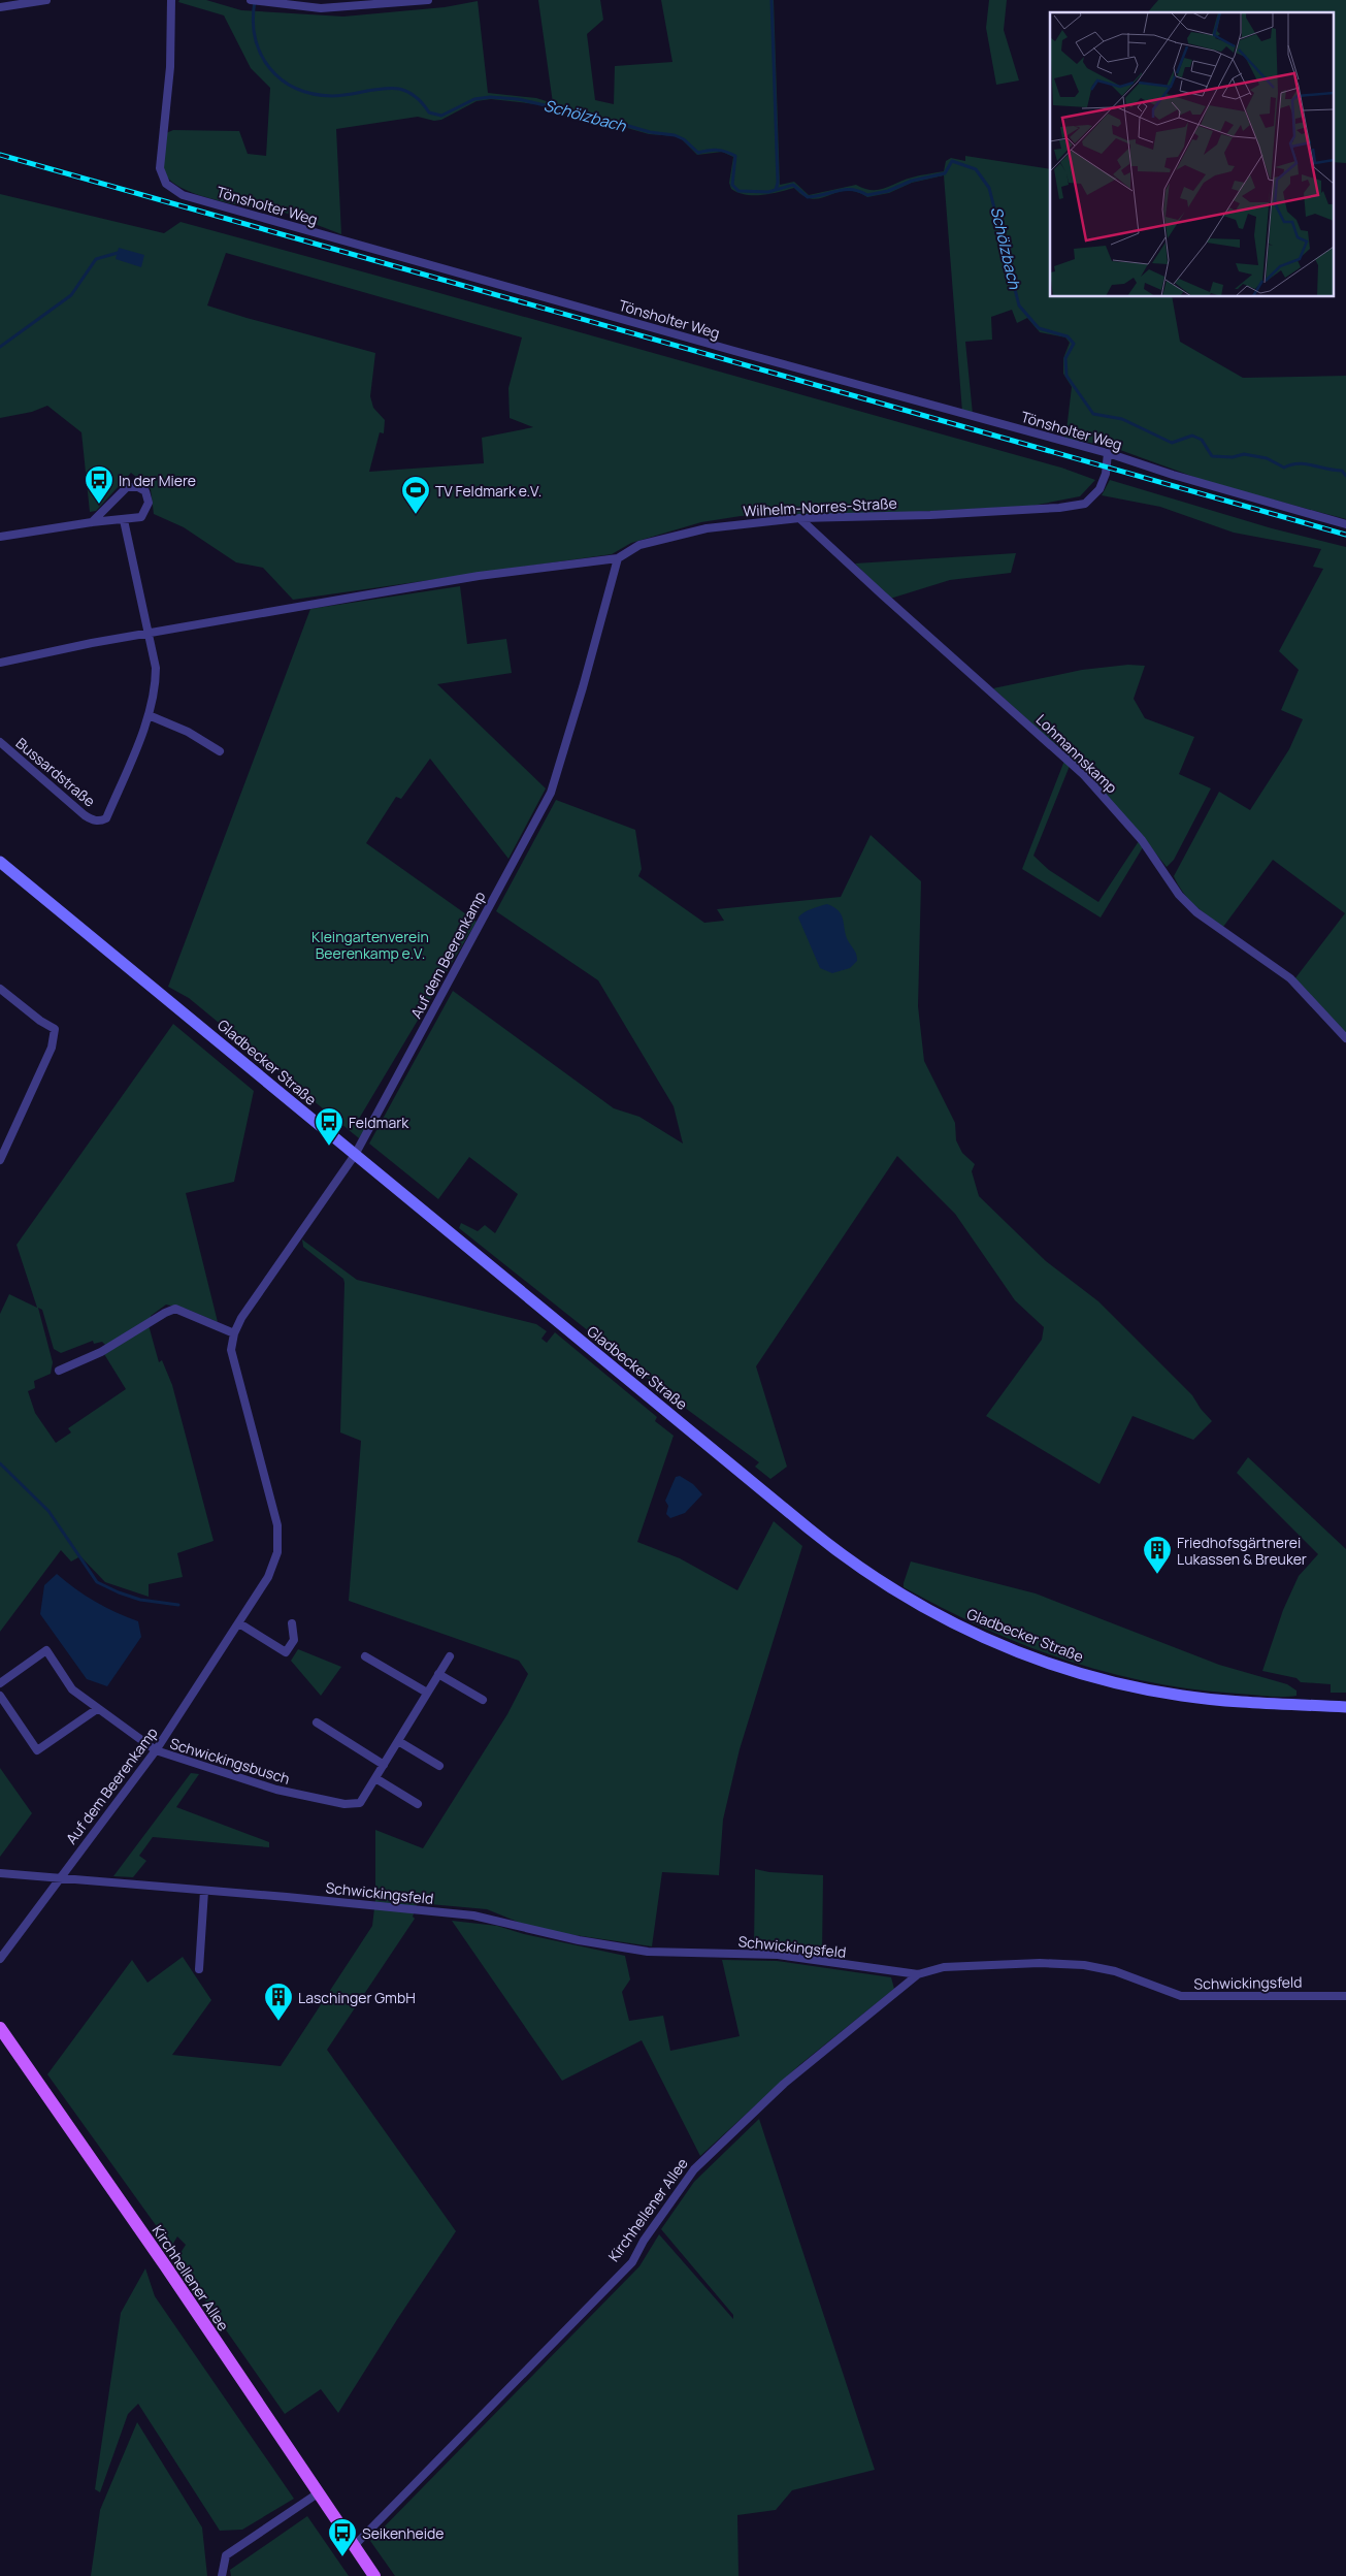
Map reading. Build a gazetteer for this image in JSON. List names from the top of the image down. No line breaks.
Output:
{"streets":{"main road":["Gladbecker Straße","Kirchhellener Allee"],"street":["Tönsholter Weg","Wilhelm-Norres-Straße","Lohmannskamp","Bussardstraße","Auf dem Beerenkamp","Schwickingsbusch","Schwickingsfeld"]},"crossings":[["Tönsholter Weg","Wilhelm-Norres-Straße"],["Wilhelm-Norres-Straße","Lohmannskamp"],["Wilhelm-Norres-Straße","Bussardstraße"],["Wilhelm-Norres-Straße","Auf dem Beerenkamp"],["Auf dem Beerenkamp","Gladbecker Straße"],["Auf dem Beerenkamp","Schwickingsbusch"],["Auf dem Beerenkamp","Schwickingsfeld"],["Schwickingsfeld","Kirchhellener Allee"]],"water":["Schölzbach"],"parks":["Kleingartenverein Beerenkamp e.V."],"places":{"bus stop":["In der Miere","Feldmark","Seikenheide"],"sports":["TV Feldmark e.V."],"building":["Friedhofsgärtnerei Lukassen & Breuker","Laschinger GmbH"]}}
